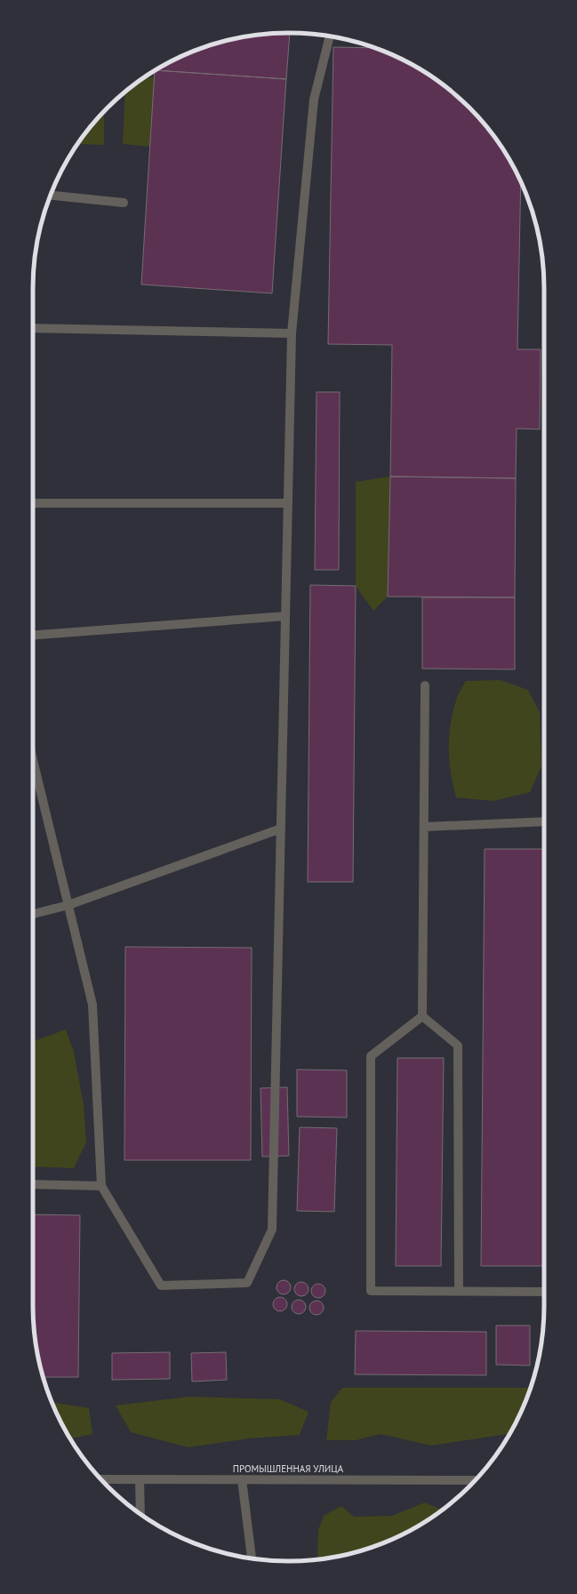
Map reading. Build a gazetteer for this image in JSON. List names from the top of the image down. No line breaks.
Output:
{"streets":{"street":["ПРОМЫШЛЕННАЯ УЛИЦА"]}}
